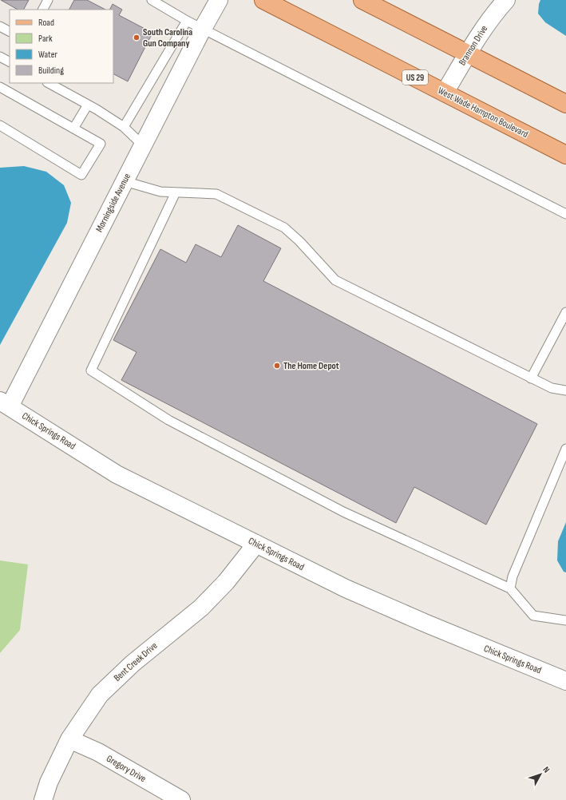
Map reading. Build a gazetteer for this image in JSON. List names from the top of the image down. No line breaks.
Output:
{"streets":{"main road":["US 29","West Wade Hampton Boulevard"],"street":["Brannon Drive","Morningside Avenue","Chick Springs Road","Bent Creek Drive","Gregory Drive"]},"crossings":[["Brannon Drive","West Wade Hampton Boulevard"],["Morningside Avenue","Chick Springs Road"],["Chick Springs Road","Bent Creek Drive"],["Bent Creek Drive","Gregory Drive"]],"places":["South Carolina Gun Company","The Home Depot"],"legend":["Road","Park","Water","Building"],"north":"top right"}
